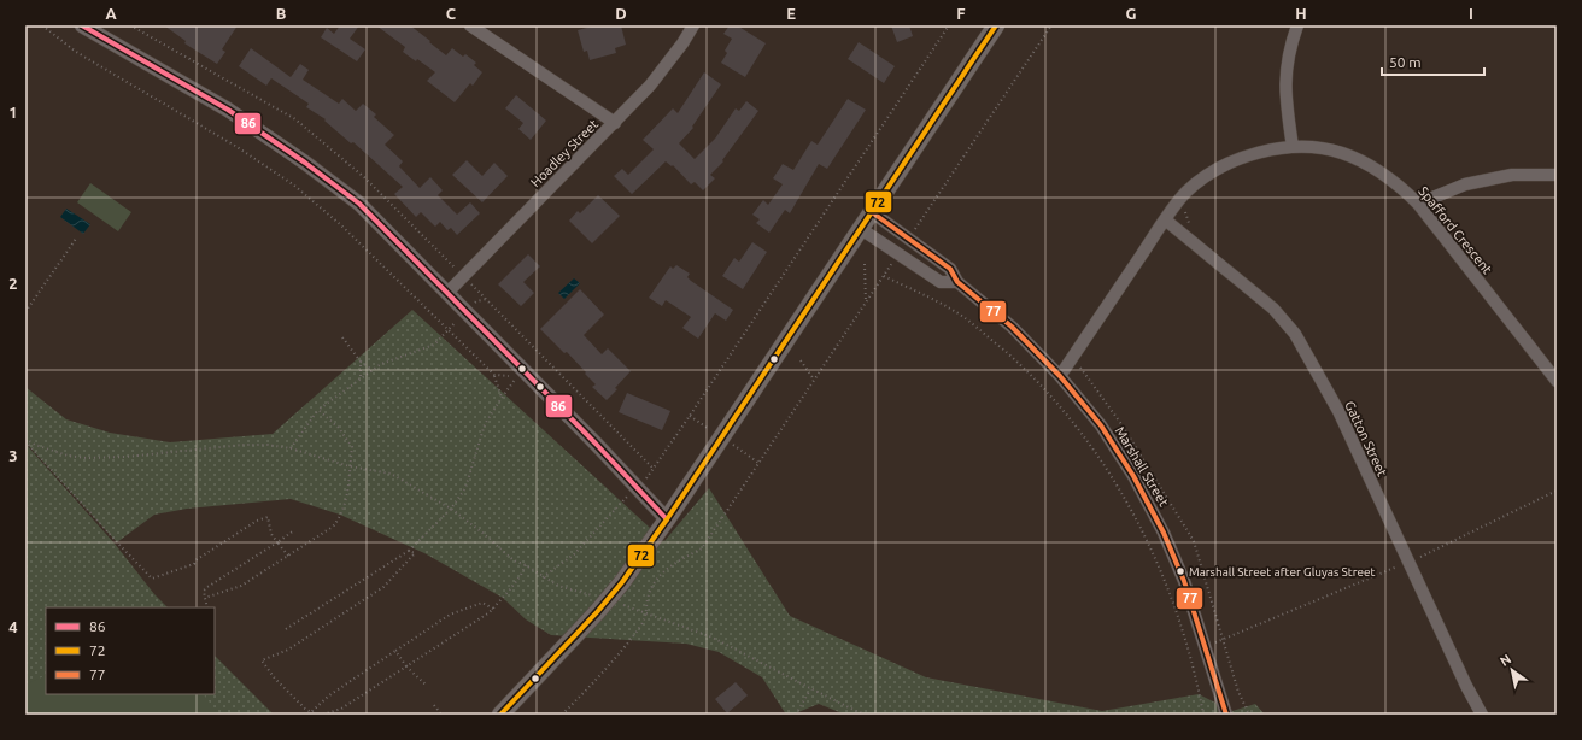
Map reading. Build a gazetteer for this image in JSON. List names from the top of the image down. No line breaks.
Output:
{"streets":{"street":["Hoadley Street","Spafford Crescent","Gatton Street","Marshall Street"]},"crossings":[["Spafford Crescent","Gatton Street"],["Spafford Crescent","Marshall Street"]],"places":["Marshall Street after Gluyas Street"],"lines":["transit line 86","transit line 72","transit line 77"],"legend":["86","72","77"],"scale_bar":"50 m","north":"top left","grid":{"columns":["A","B","C","D","E","F","G","H","I"],"rows":["1","2","3","4"]}}
